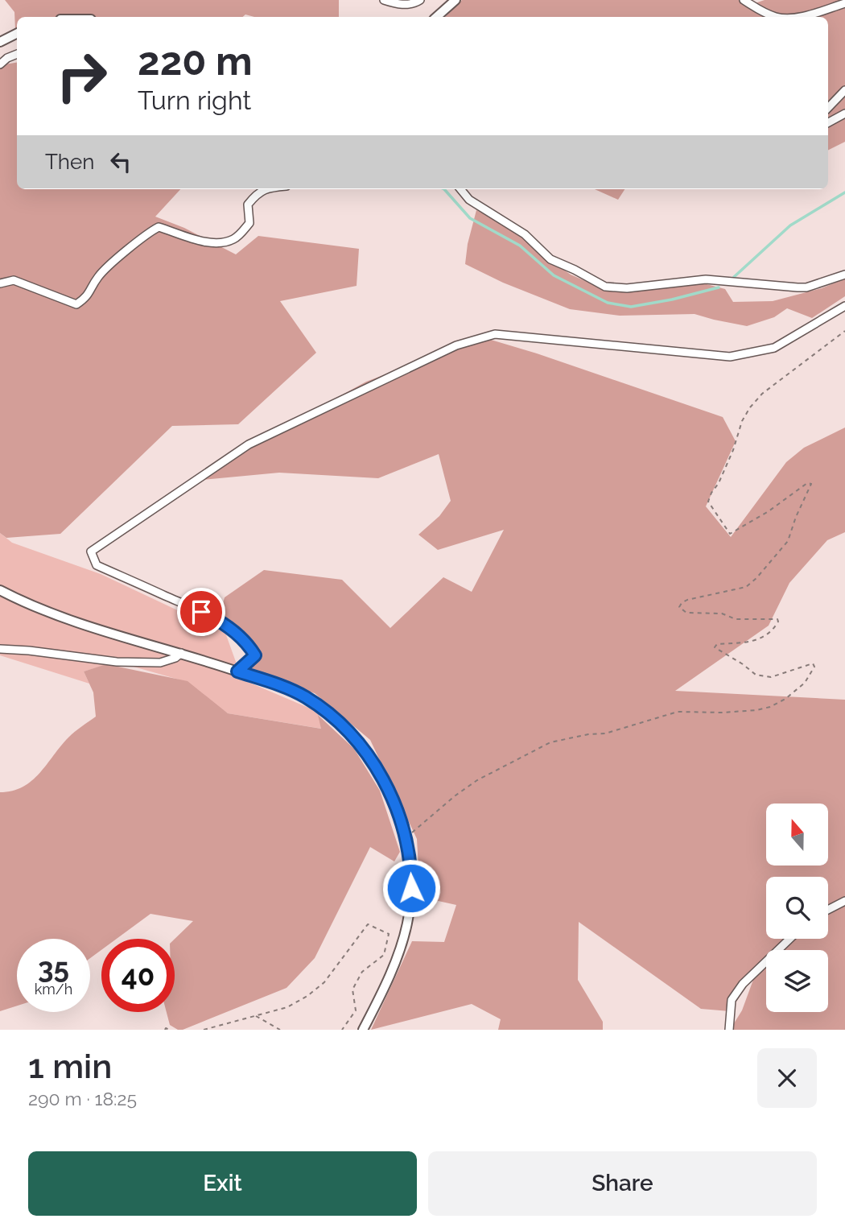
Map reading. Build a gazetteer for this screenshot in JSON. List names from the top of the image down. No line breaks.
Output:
{"north":"top","page":{"turn":["220 m","Turn right"],"then":"Then","speed":"35 km/h","limit":"40","heading":["1 min","290 m · 18:25"],"buttons":["Exit","Share"]}}
